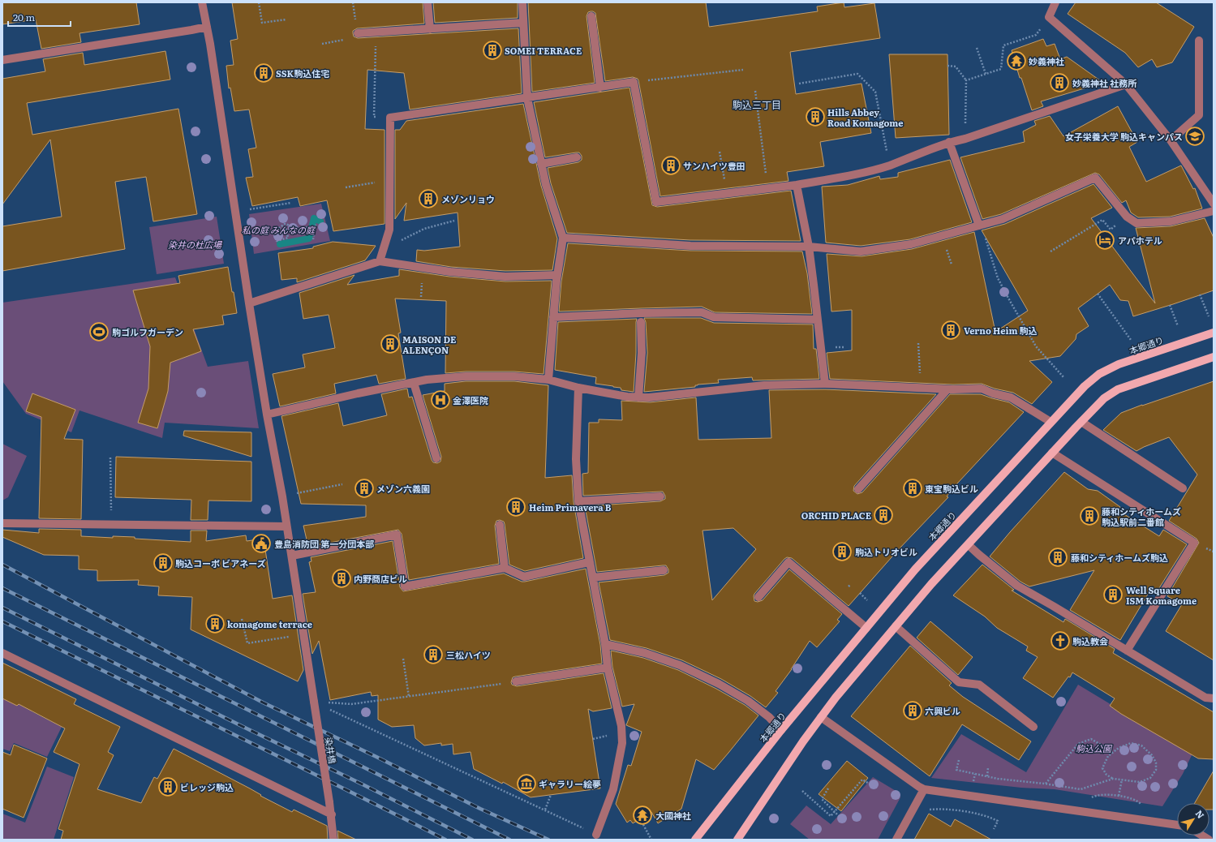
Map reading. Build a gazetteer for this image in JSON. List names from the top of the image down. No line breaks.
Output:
{"streets":{"main road":["本郷通り"],"street":["染井橋"]},"districts":["駒込三丁目"],"parks":["私の庭 みんなの庭","染井の杜広場","駒込公園"],"places":{"building":["SOMEI TERRACE","SSK駒込住宅","妙義神社 社務所","Hills Abbey Road Komagome","サンハイツ豊田","メゾンリョウ","Verno Heim 駒込","MAISON DE ALENÇON","メゾン六義園","東宝駒込ビル","Heim Primavera B","ORCHID PLACE","藤和シティホームズ 駒込駅前二番館","駒込トリオビル","藤和シティホームズ駒込","駒込コーポ ビアネーズ","内野商店ビル","Well Square ISM Komagome","komagome terrace","三松ハイツ","六興ビル","ビレッジ駒込"],"temple":["妙義神社","大國神社"],"school or university":["女子栄養大学 駒込キャンパス"],"hotel":["アパホテル"],"sports":["駒ゴルフガーデン"],"hospital":["金澤医院"],"public building":["豊島消防団 第一分団本部"],"church":["駒込教会"],"museum":["ギャラリー絵夢"]},"scale_bar":"20 m","north":"top right"}
